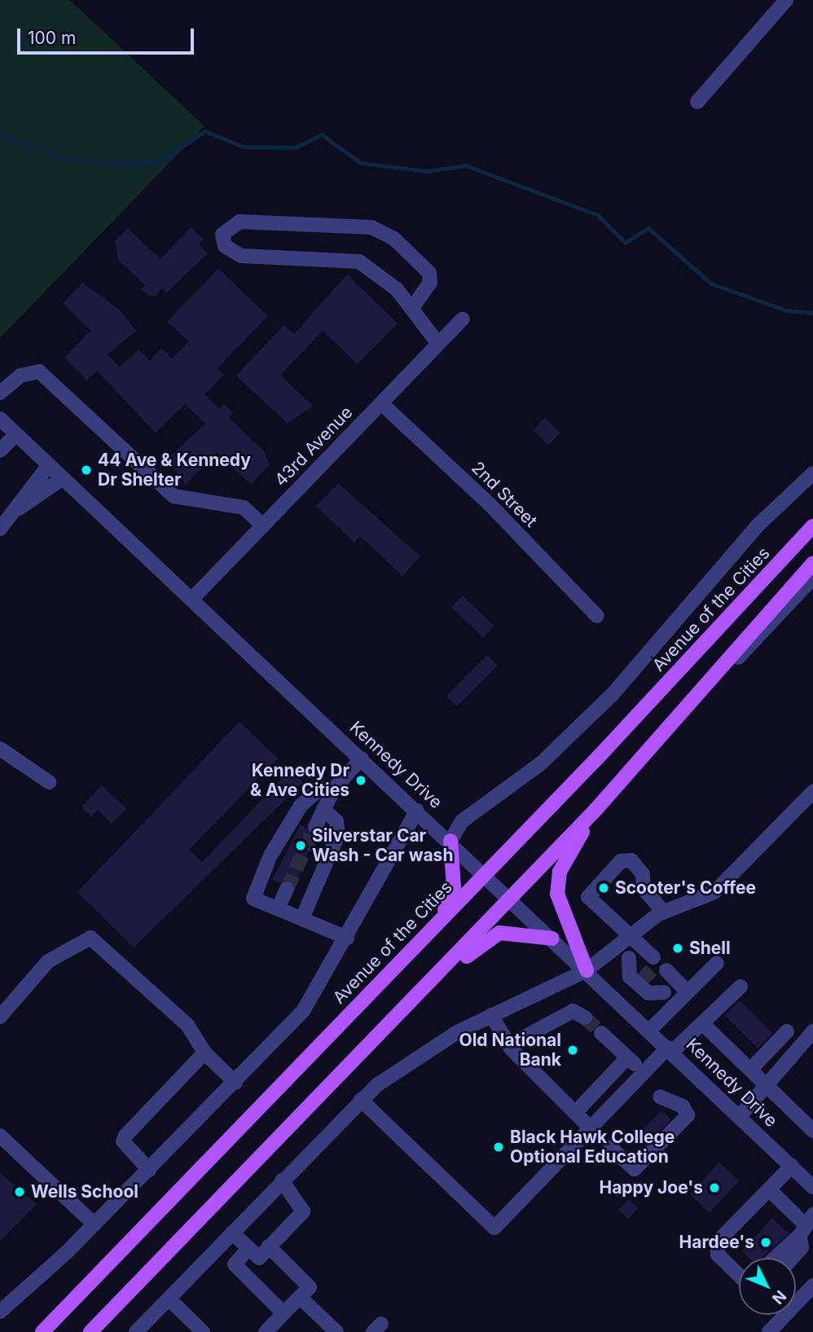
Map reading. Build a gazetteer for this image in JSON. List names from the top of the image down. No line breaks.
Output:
{"streets":{"main road":["Avenue of the Cities"],"street":["43rd Avenue","2nd Street","Kennedy Drive"]},"crossings":[["43rd Avenue","2nd Street"],["43rd Avenue","Kennedy Drive"],["Avenue of the Cities","Kennedy Drive"]],"places":["44 Ave & Kennedy Dr Shelter","Kennedy Dr & Ave Cities","Silverstar Car Wash - Car wash","Scooter's Coffee","Shell","Old National Bank","Black Hawk College Optional Education","Happy Joe's","Wells School","Hardee's"],"scale_bar":"100 m","north":"bottom right"}
